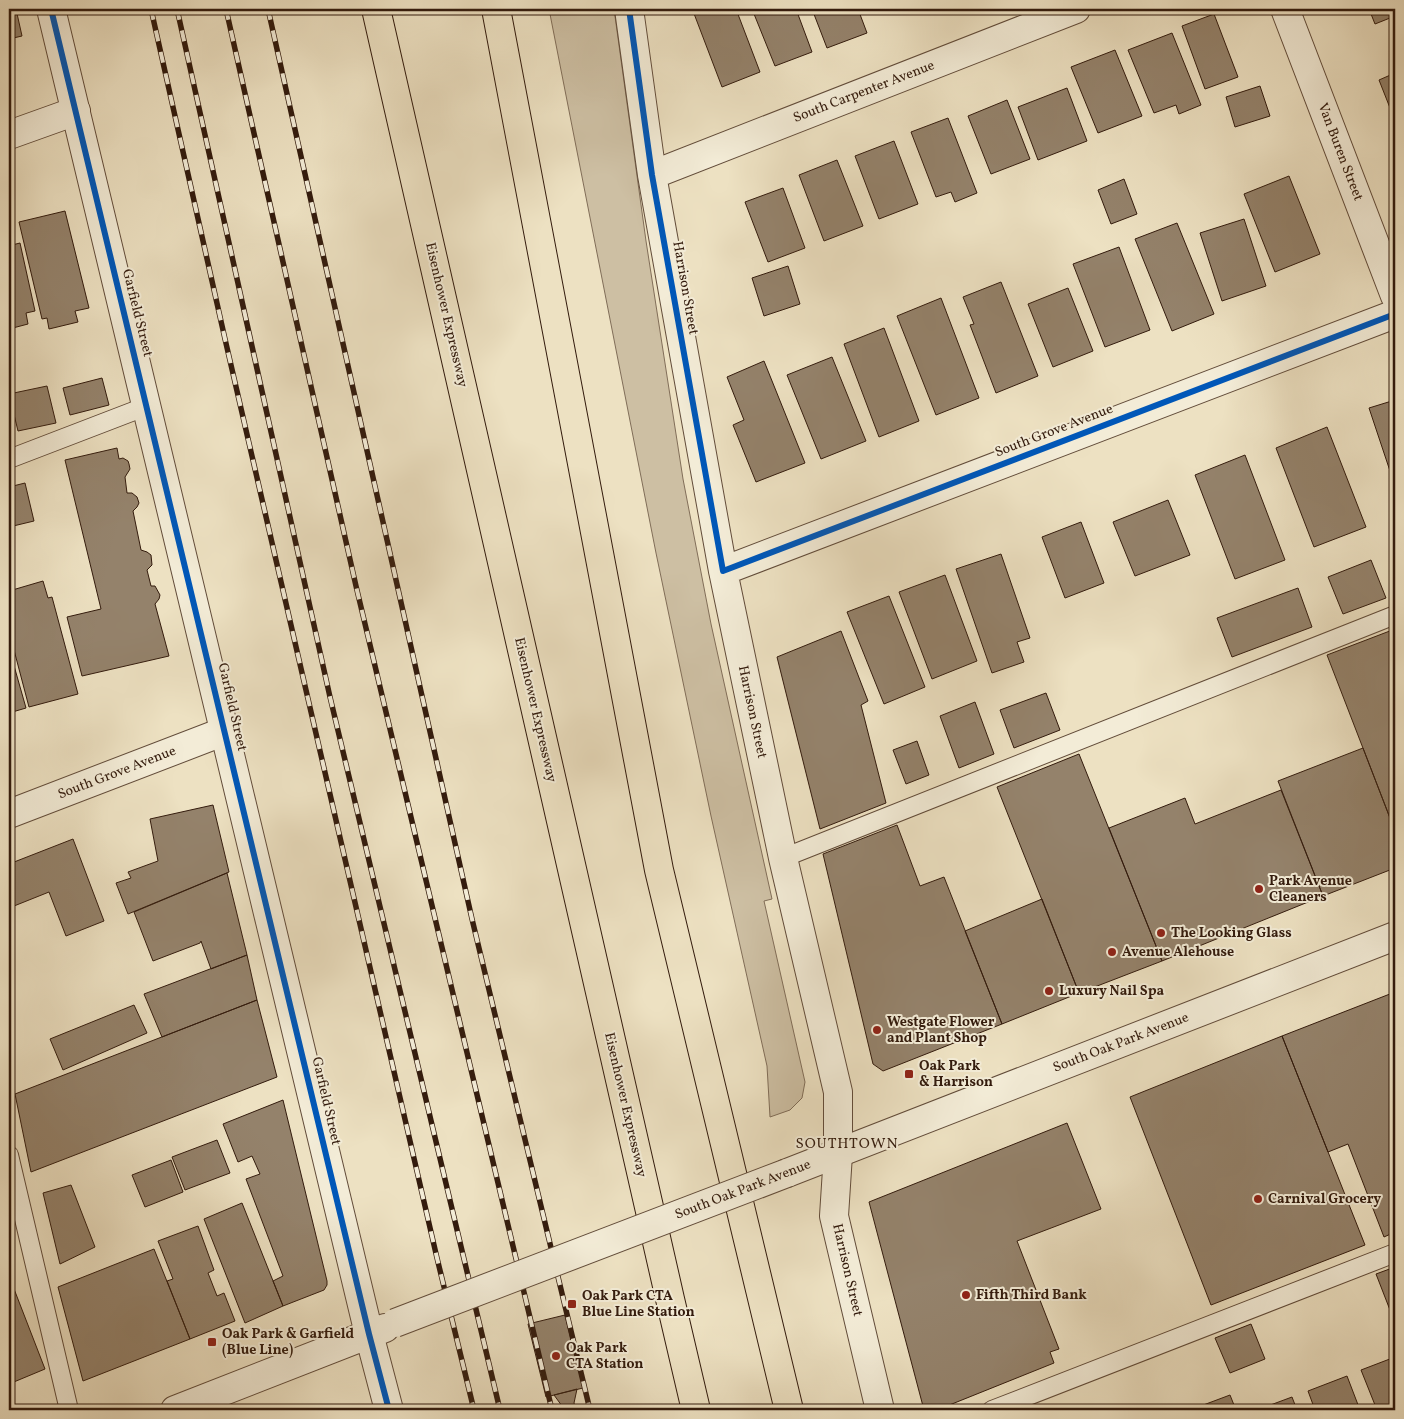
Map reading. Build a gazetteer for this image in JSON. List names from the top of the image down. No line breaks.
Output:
{"streets":{"highway":["Eisenhower Expressway"],"street":["South Carpenter Avenue","Van Buren Street","Harrison Street","Garfield Street","South Grove Avenue","South Oak Park Avenue"]},"crossings":[["South Carpenter Avenue","Harrison Street"],["Harrison Street","South Grove Avenue"],["Harrison Street","South Oak Park Avenue"],["Garfield Street","South Grove Avenue"],["Garfield Street","South Oak Park Avenue"]],"districts":["SOUTHTOWN"],"places":{"other":["Park Avenue Cleaners","The Looking Glass","Avenue Alehouse","Luxury Nail Spa","Westgate Flower and Plant Shop","Carnival Grocery","Fifth Third Bank","Oak Park CTA Station"],"transit":["Oak Park & Harrison","Oak Park CTA Blue Line Station","Oak Park & Garfield (Blue Line)"]}}
